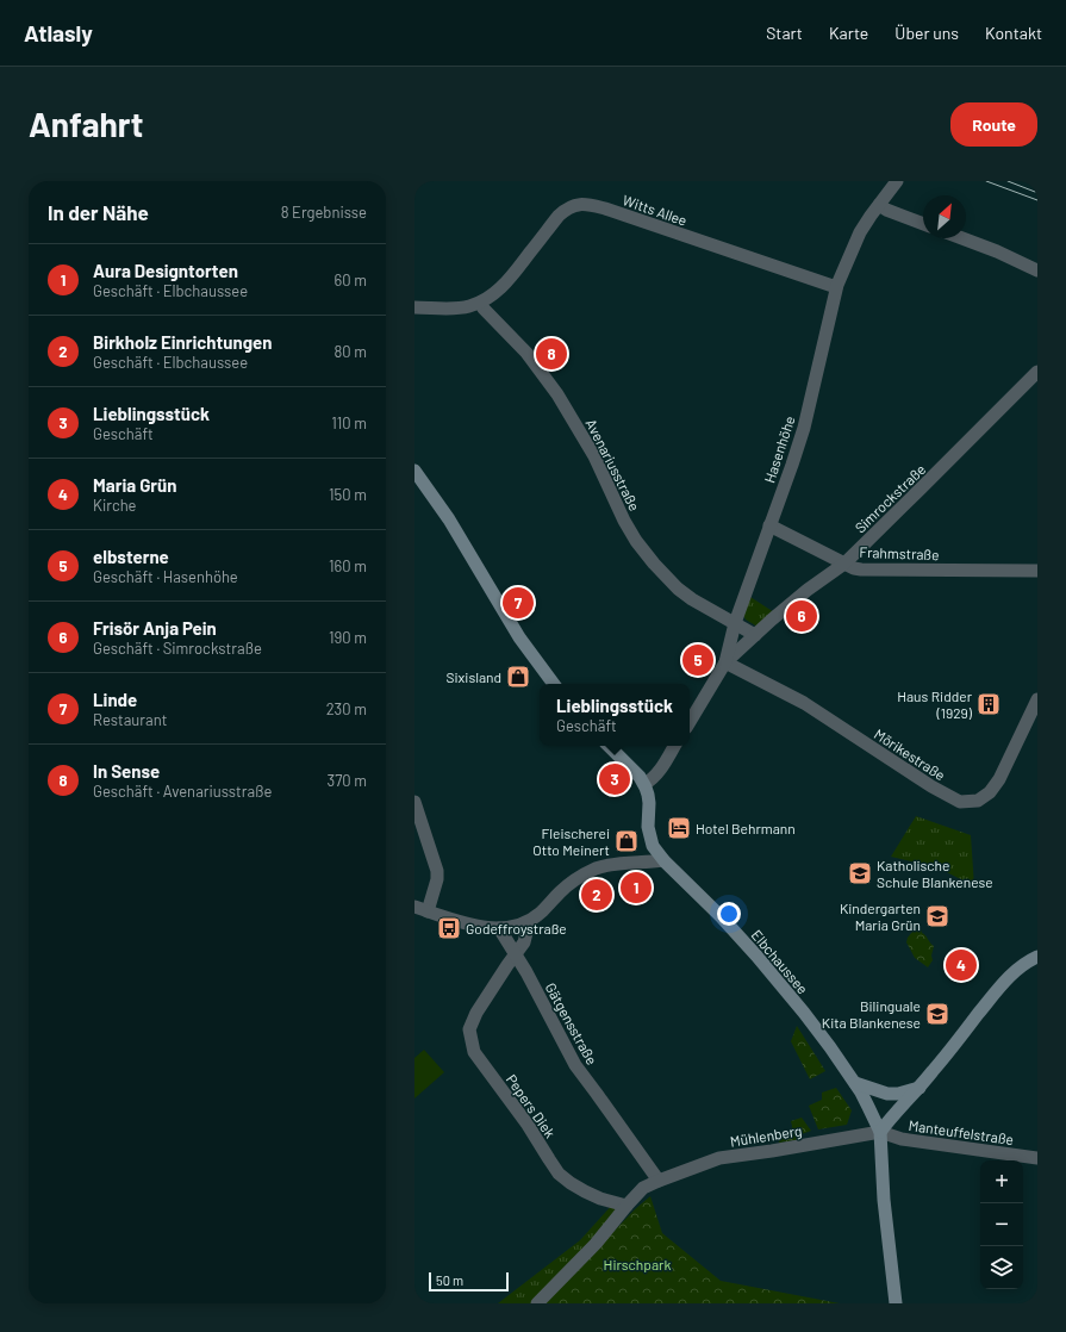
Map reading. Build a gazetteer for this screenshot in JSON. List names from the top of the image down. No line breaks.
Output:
{"streets":{"main road":["Elbchaussee"],"street":["Witts Allee","Hasenhöhe","Avenariusstraße","Simrockstraße","Frahmstraße","Mörikestraße","Gätgensstraße","Pepers Diek","Manteuffelstraße","Mühlenberg"]},"crossings":[["Witts Allee","Hasenhöhe"],["Witts Allee","Avenariusstraße"],["Hasenhöhe","Avenariusstraße"],["Hasenhöhe","Simrockstraße"],["Hasenhöhe","Frahmstraße"],["Hasenhöhe","Mörikestraße"],["Simrockstraße","Frahmstraße"],["Simrockstraße","Mörikestraße"],["Elbchaussee","Manteuffelstraße"],["Elbchaussee","Mühlenberg"],["Gätgensstraße","Pepers Diek"],["Gätgensstraße","Mühlenberg"],["Manteuffelstraße","Mühlenberg"]],"parks":["Hirschpark"],"places":{"shop":["Sixisland","Fleischerei Otto Meinert"],"building":["Haus Ridder (1929)"],"hotel":["Hotel Behrmann"],"school or university":["Katholische Schule Blankenese","Kindergarten Maria Grün","Bilinguale Kita Blankenese"],"bus stop":["Godeffroystraße"]},"scale_bar":"50 m","north":"top right","page":{"header":"Atlasly","nav":["Start","Karte","Über uns","Kontakt"],"buttons":"Route","title":"Anfahrt","heading":["In der Nähe","8 Ergebnisse"],"list":[{"mark":"1","name":"Aura Designtorten","note":"Geschäft · Elbchaussee","value":"60 m"},{"mark":"2","name":"Birkholz Einrichtungen","note":"Geschäft · Elbchaussee","value":"80 m"},{"mark":"3","name":"Lieblingsstück","note":"Geschäft","value":"110 m"},{"mark":"4","name":"Maria Grün","note":"Kirche","value":"150 m"},{"mark":"5","name":"elbsterne","note":"Geschäft · Hasenhöhe","value":"160 m"},{"mark":"6","name":"Frisör Anja Pein","note":"Geschäft · Simrockstraße","value":"190 m"},{"mark":"7","name":"Linde","note":"Restaurant","value":"230 m"},{"mark":"8","name":"In Sense","note":"Geschäft · Avenariusstraße","value":"370 m"}],"pins":["8","7","6","5","3","1","2","4"],"popup":["Lieblingsstück","Geschäft"],"map_buttons":["+","−"],"scale":"50 m"}}
